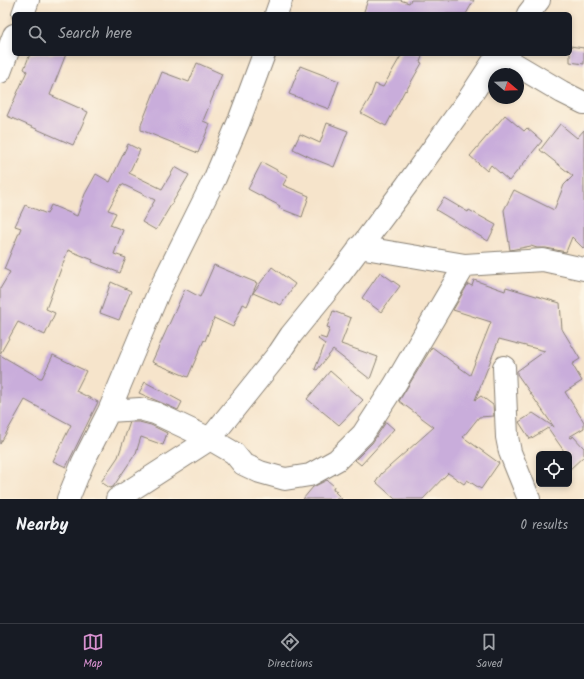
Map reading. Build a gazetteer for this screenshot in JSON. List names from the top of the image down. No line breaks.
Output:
{"north":"right","page":{"search":"Search here","heading":["Nearby","0 results"],"nav":["Map","Directions","Saved"]}}
